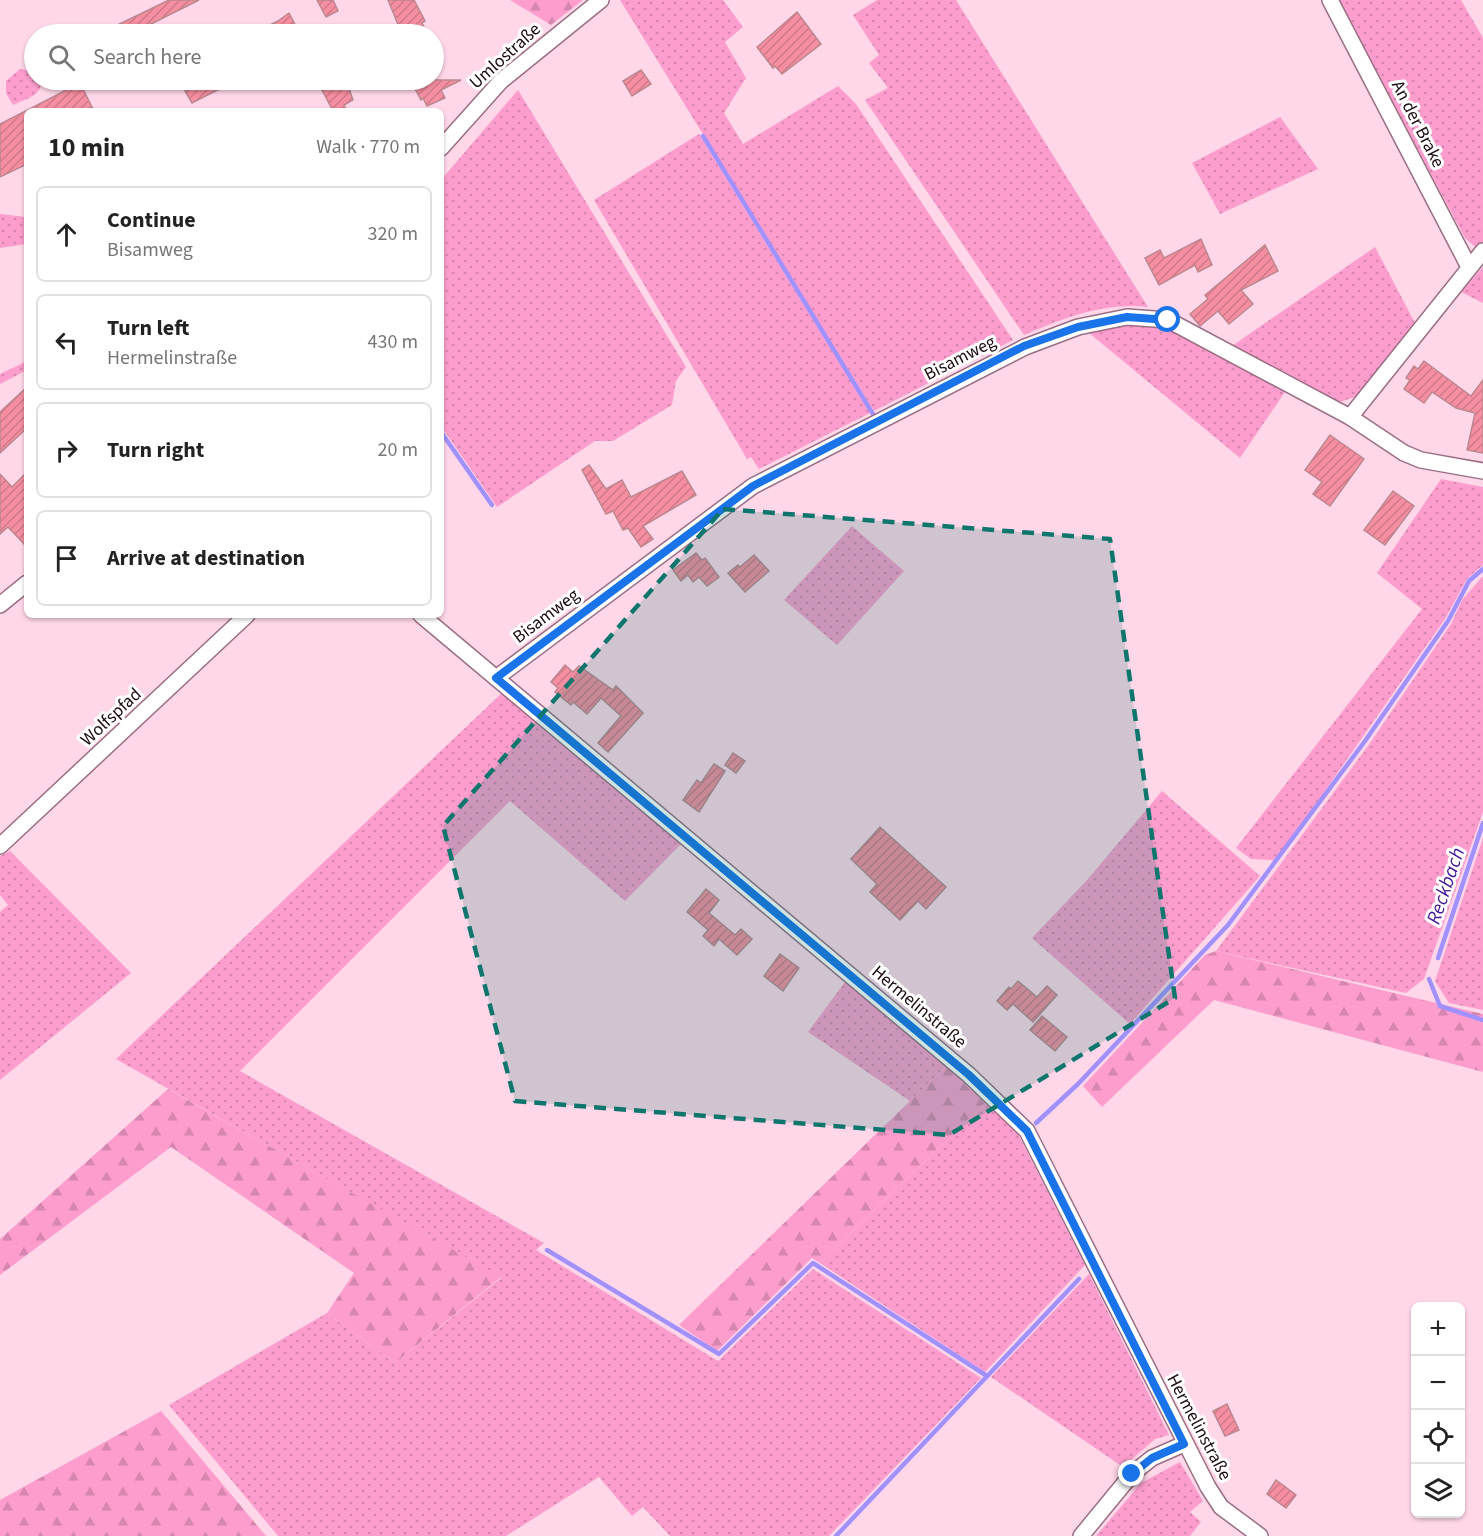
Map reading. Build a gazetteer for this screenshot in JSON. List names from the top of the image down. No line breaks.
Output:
{"streets":{"street":["Umlostraße","An der Brake","Bisamweg","Wolfspfad","Hermelinstraße"]},"crossings":[["Bisamweg","Hermelinstraße"]],"water":["Reckbach"],"page":{"search":"Search here","heading":["10 min","Walk · 770 m"],"list":[["Continue","Bisamweg","320 m"],["Turn left","Hermelinstraße","430 m"],["Turn right","20 m"],"Arrive at destination"],"map_buttons":["+","−"]}}
